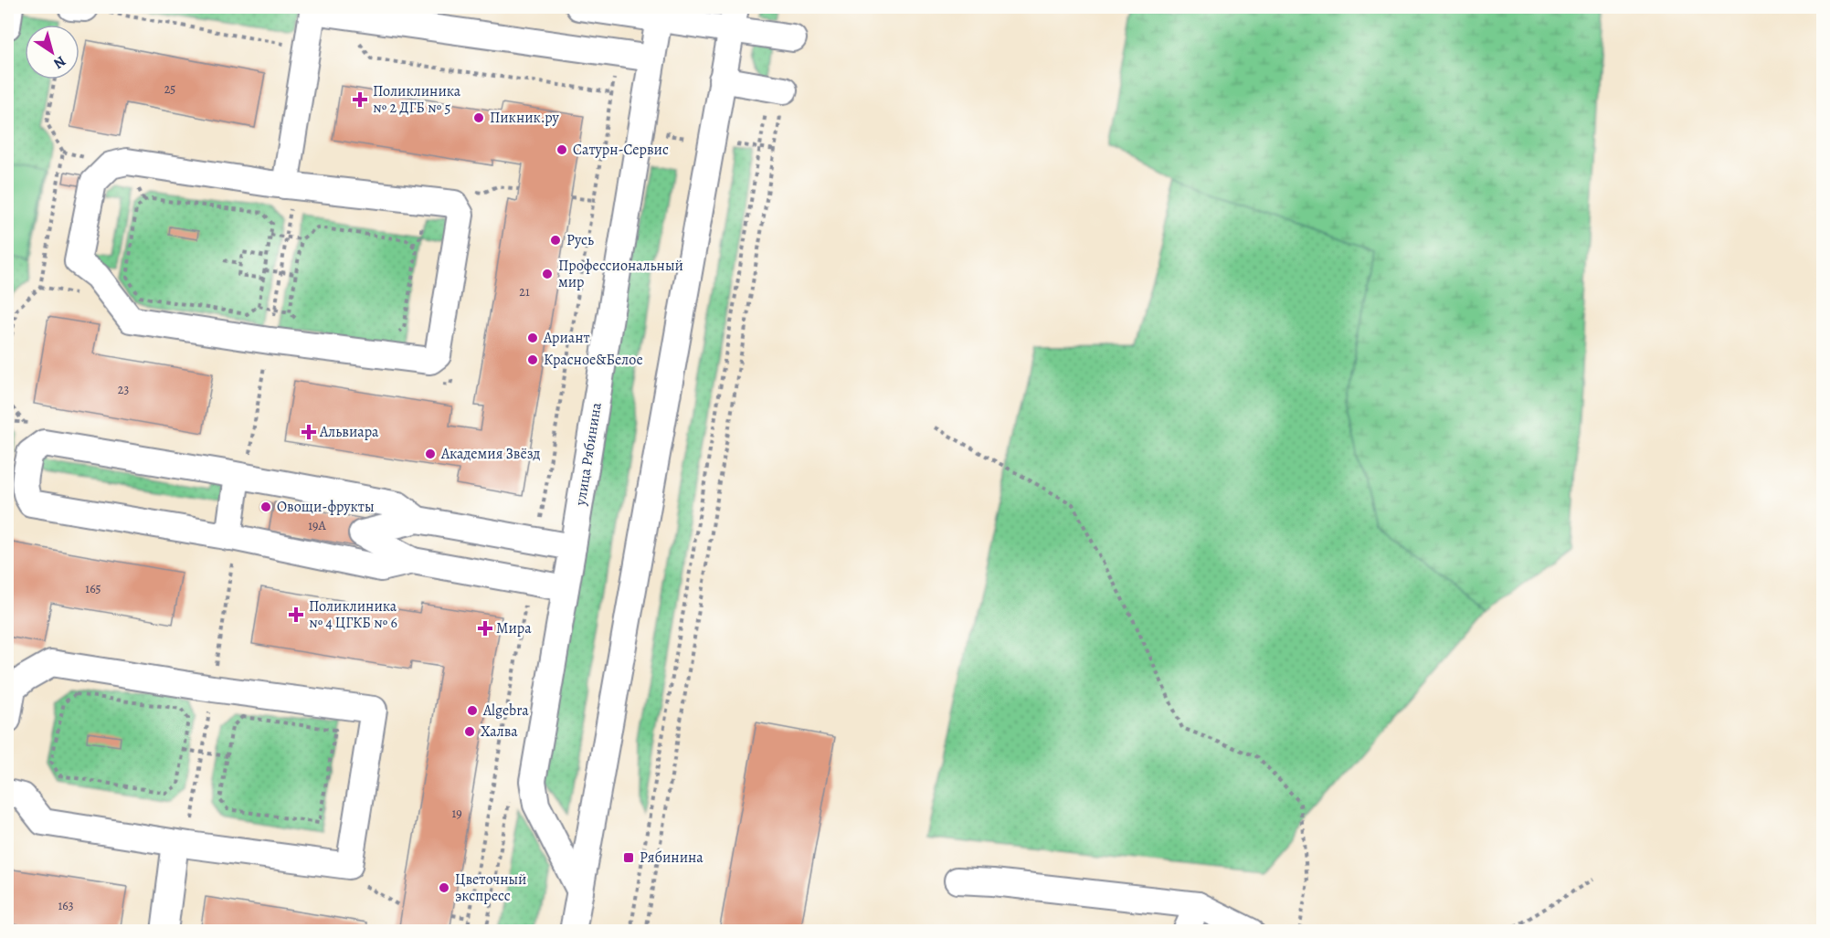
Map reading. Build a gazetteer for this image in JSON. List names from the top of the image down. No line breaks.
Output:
{"streets":{"street":["улица Рябинина"]},"places":{"health":["Поликлиника № 2 ДГБ № 5","Альвиара","Поликлиника № 4 ЦГКБ № 6","Мира"],"other":["Пикник.ру","Сатурн-Сервис","Русь","Профессиональный мир","Ариант","Красное&Белое","Академия Звёзд","Овощи-фрукты","Algebra","Халва","Цветочный экспресс"],"transit":["Рябинина"]},"house_numbers":["25","21","23","19А","165","19","163"],"north":"bottom right"}
